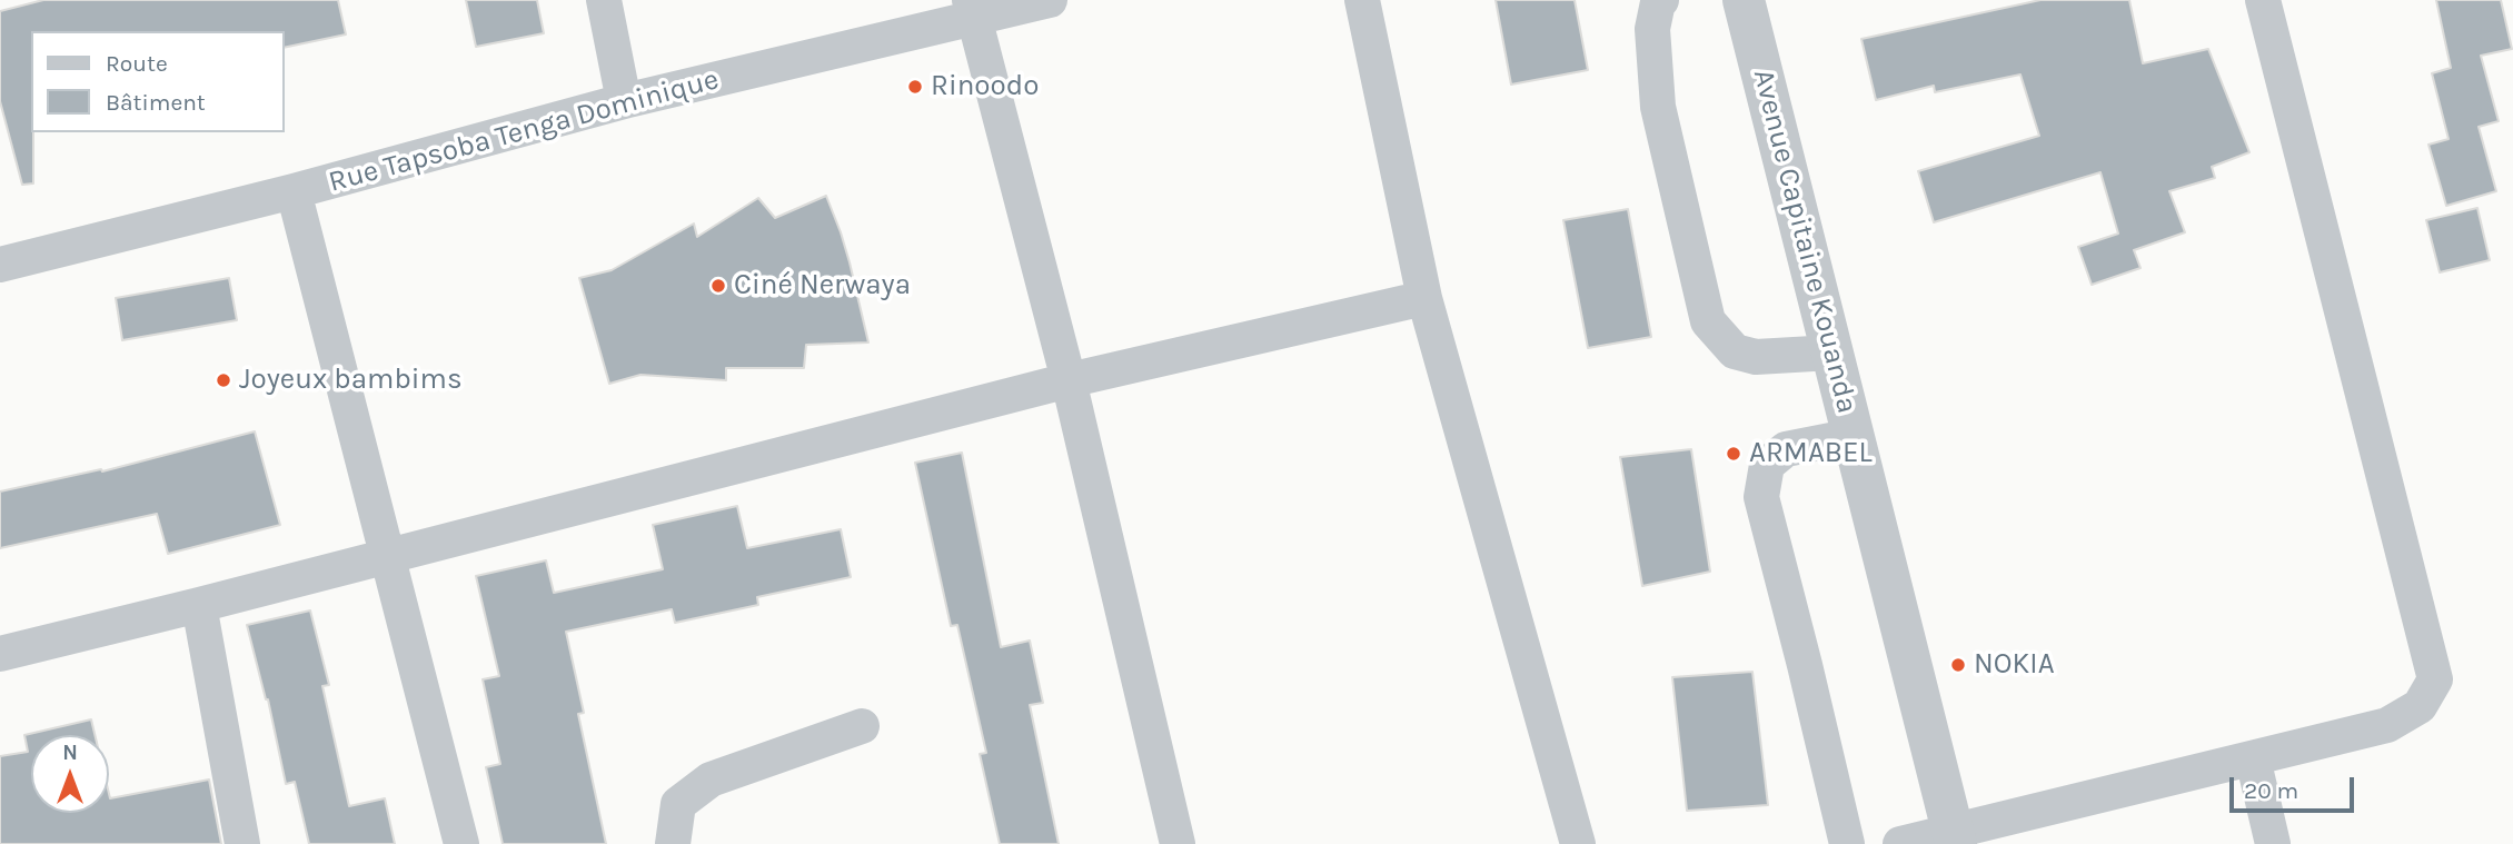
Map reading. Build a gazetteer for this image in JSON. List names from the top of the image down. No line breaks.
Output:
{"streets":{"street":["Rue Tapsoba Tenga Dominique","Avenue Capitaine Kouanda"]},"places":["Rinoodo","Ciné Nerwaya","Joyeux bambims","ARMABEL","NOKIA"],"legend":["Route","Bâtiment"],"scale_bar":"20 m","north":"top"}
